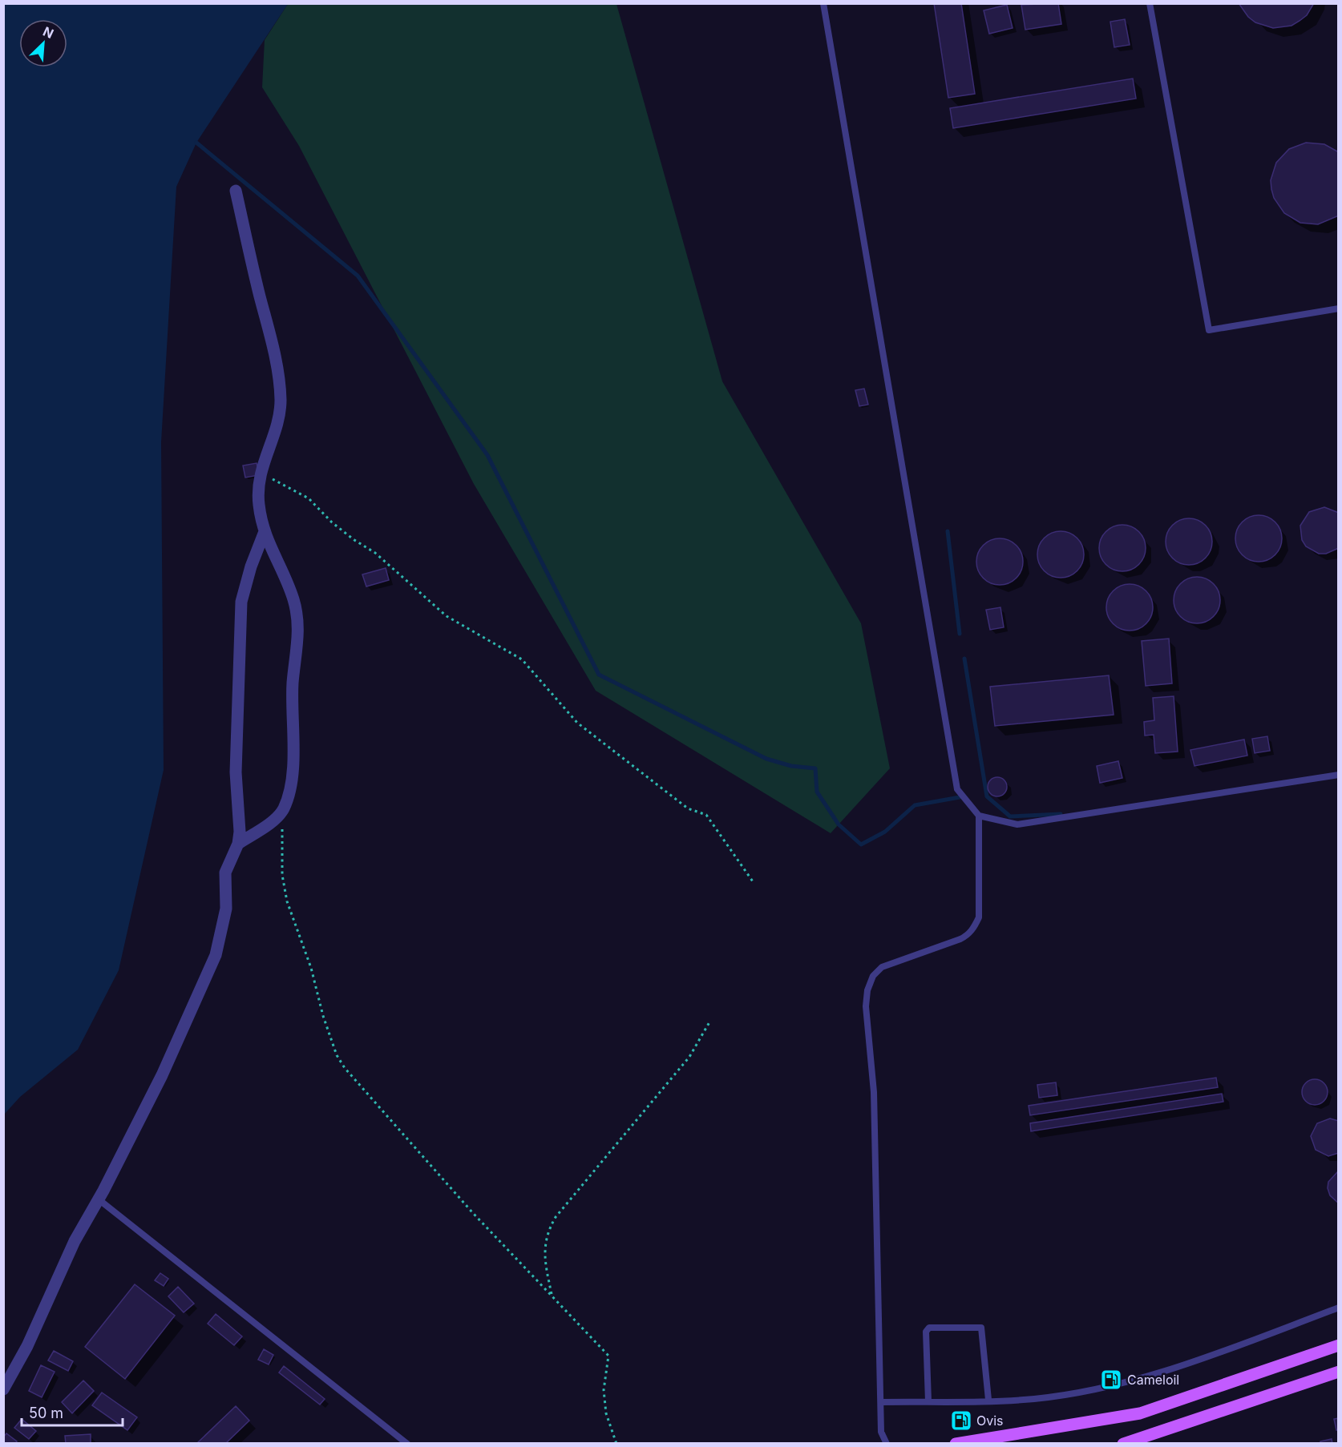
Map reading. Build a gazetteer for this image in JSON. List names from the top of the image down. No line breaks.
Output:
{"places":{"fuel station":["Cameloil","Ovis"]},"scale_bar":"50 m","north":"top right"}
